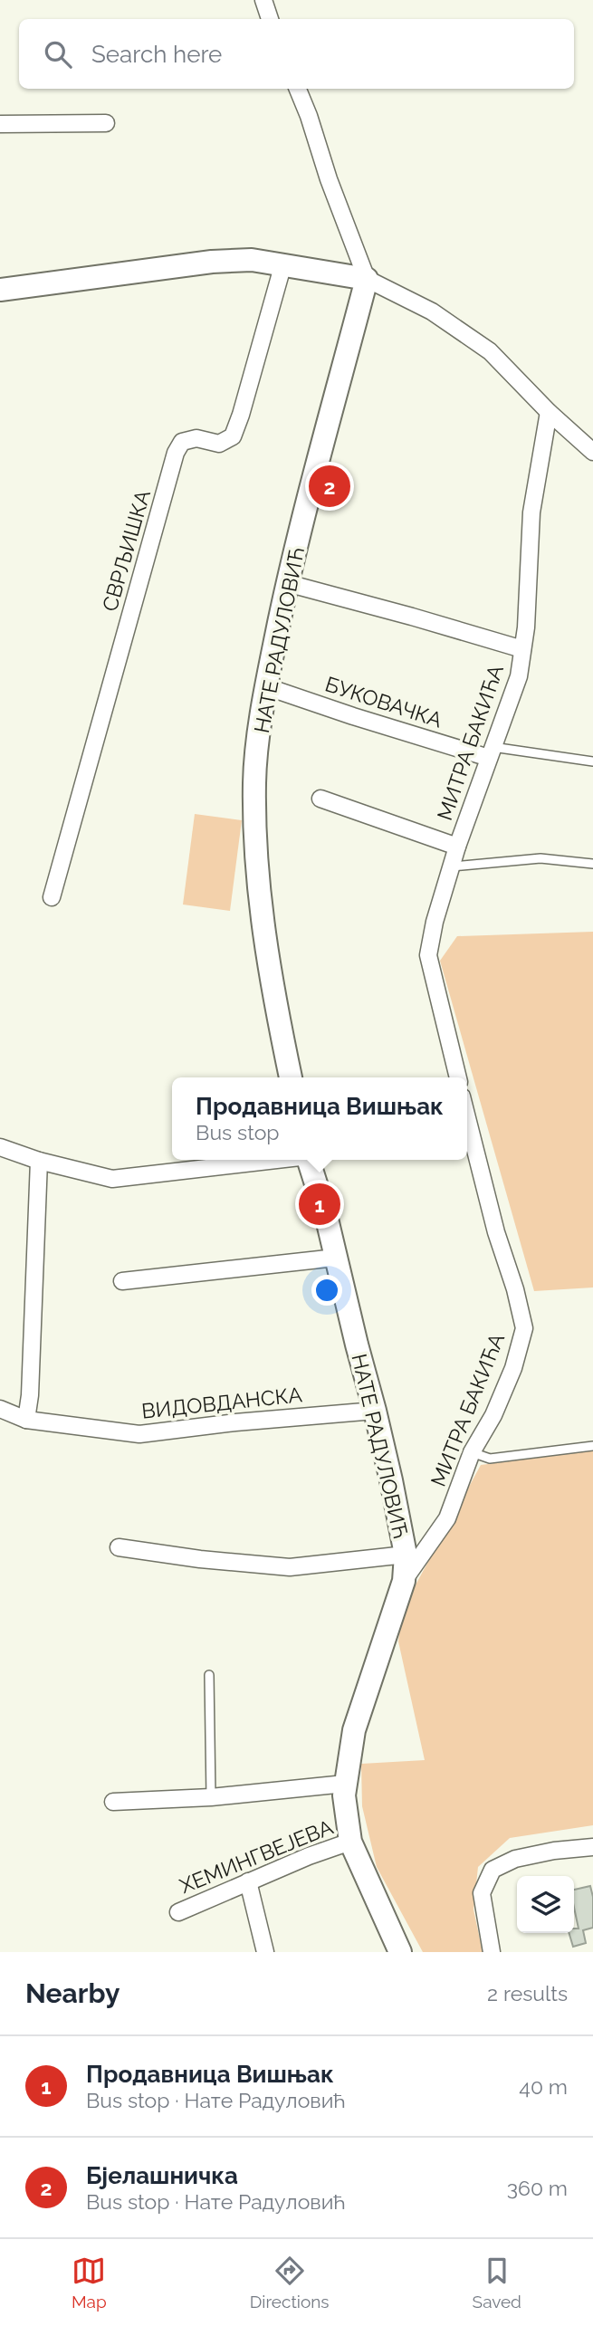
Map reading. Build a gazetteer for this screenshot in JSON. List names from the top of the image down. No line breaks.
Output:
{"streets":{"street":["СВРЉИШКА","НАТЕ РАДУЛОВИЋ","БУКОВАЧКА","МИТРА БАКИЋА","ВИДОВДАНСКА","ХЕМИНГВЕЈЕВА"]},"crossings":[["НАТЕ РАДУЛОВИЋ","БУКОВАЧКА"],["НАТЕ РАДУЛОВИЋ","МИТРА БАКИЋА"],["НАТЕ РАДУЛОВИЋ","ВИДОВДАНСКА"],["НАТЕ РАДУЛОВИЋ","ХЕМИНГВЕЈЕВА"],["БУКОВАЧКА","МИТРА БАКИЋА"]],"page":{"search":"Search here","pins":["2","1"],"popup":["Продавница Вишњак","Bus stop"],"heading":["Nearby","2 results"],"list":[{"mark":"1","name":"Продавница Вишњак","note":"Bus stop · Нате Радуловић","value":"40 m"},{"mark":"2","name":"Бјелашничка","note":"Bus stop · Нате Радуловић","value":"360 m"}],"nav":["Map","Directions","Saved"]}}
